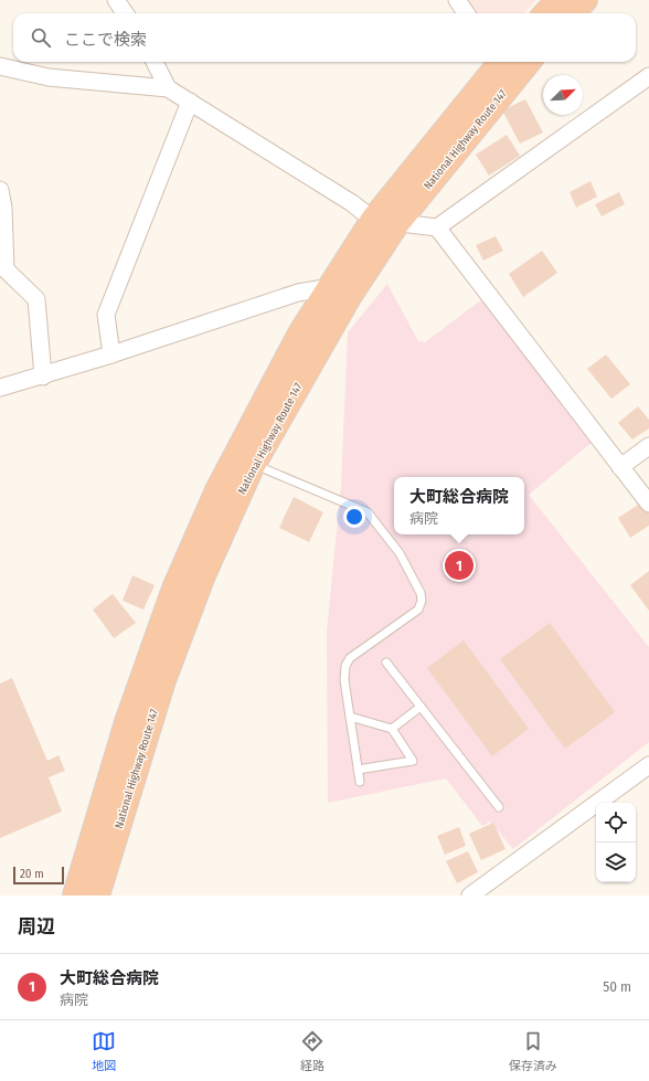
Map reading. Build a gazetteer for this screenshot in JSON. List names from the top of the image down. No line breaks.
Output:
{"streets":{"highway":["National Highway Route 147"]},"scale_bar":"20 m","north":"top right","page":{"search":"ここで検索","popup":["大町総合病院","病院"],"pins":"1","scale":"20 m","heading":"周辺","list":[{"mark":"1","name":"大町総合病院","note":"病院","value":"50 m"}],"nav":["地図","経路","保存済み"]}}
